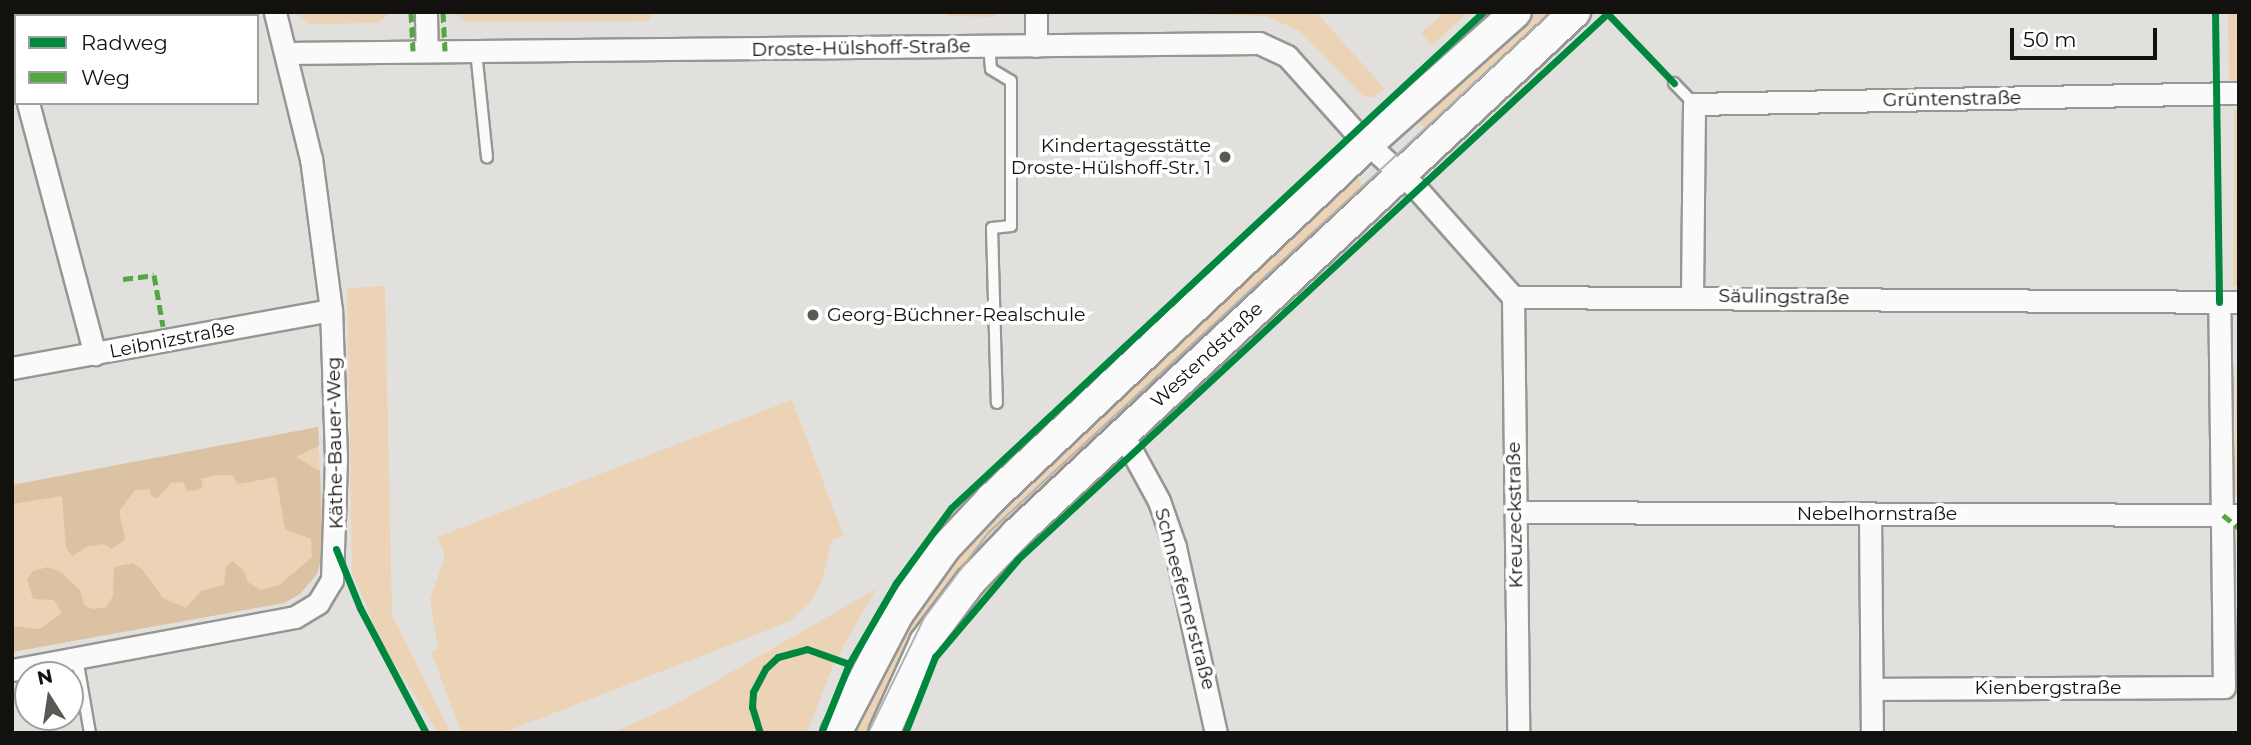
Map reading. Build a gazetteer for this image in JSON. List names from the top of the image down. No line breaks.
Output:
{"streets":{"main road":["Westendstraße"],"street":["Droste-Hülshoff-Straße","Grüntenstraße","Säulingstraße","Leibnizstraße","Käthe-Bauer-Weg","Nebelhornstraße","Kreuzeckstraße","Schneefernerstraße","Kienbergstraße"]},"crossings":[["Droste-Hülshoff-Straße","Westendstraße"],["Droste-Hülshoff-Straße","Käthe-Bauer-Weg"],["Säulingstraße","Kreuzeckstraße"],["Leibnizstraße","Käthe-Bauer-Weg"],["Westendstraße","Schneefernerstraße"],["Nebelhornstraße","Kreuzeckstraße"],["Nebelhornstraße","Kienbergstraße"]],"places":["Kindertagesstätte Droste-Hülshoff-Str. 1","Georg-Büchner-Realschule"],"legend":["Radweg","Weg"],"scale_bar":"50 m","north":"top"}
